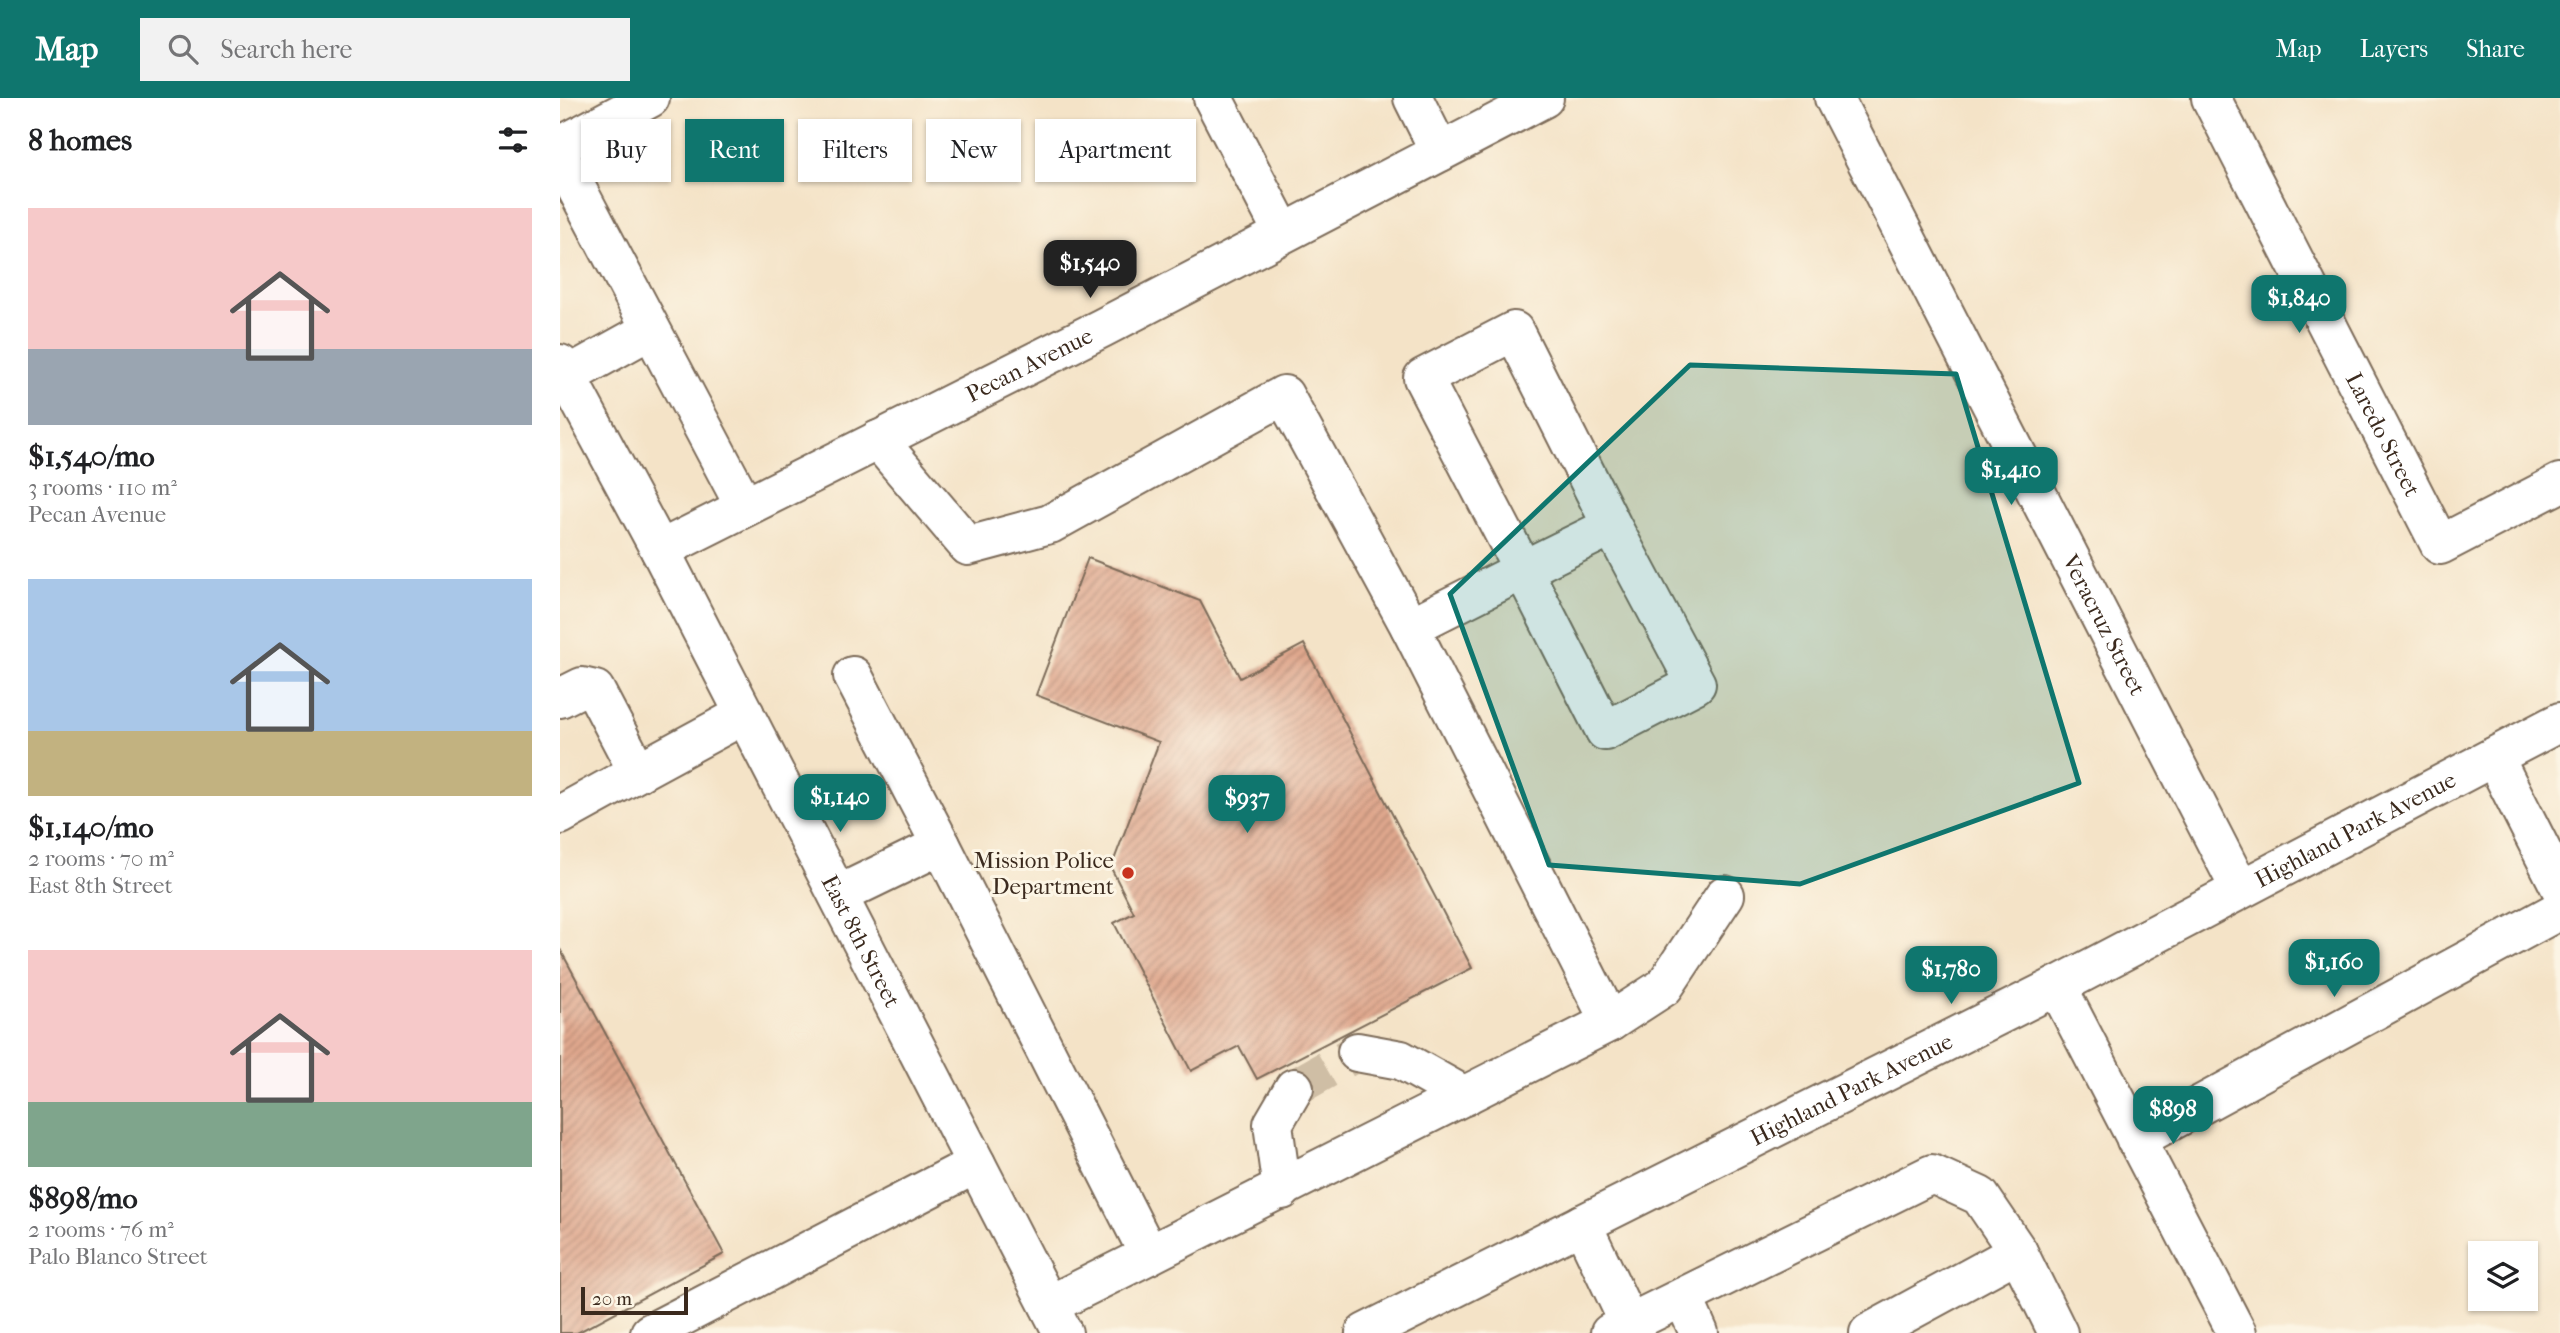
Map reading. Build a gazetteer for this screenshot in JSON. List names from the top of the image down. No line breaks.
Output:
{"streets":{"street":["Pecan Avenue","Laredo Street","Veracruz Street","Highland Park Avenue","East 8th Street"]},"crossings":[["Pecan Avenue","East 8th Street"],["Veracruz Street","Highland Park Avenue"]],"places":["Mission Police Department"],"scale_bar":"20 m","page":{"header":"Map","search":"Search here","nav":["Map","Layers","Share"],"heading":"8 homes","chip":["Buy","Rent","Filters","New","Apartment"],"list":[{"name":"$1,540/mo","note":"3 rooms · 110 m² · Pecan Avenue"},{"name":"$1,140/mo","note":"2 rooms · 70 m² · East 8th Street"},{"name":"$898/mo","note":"2 rooms · 76 m² · Palo Blanco Street"}],"price":["$1,540","$1,840","$1,410","$1,140","$937","$1,160","$1,780","$898"],"scale":"20 m"}}
